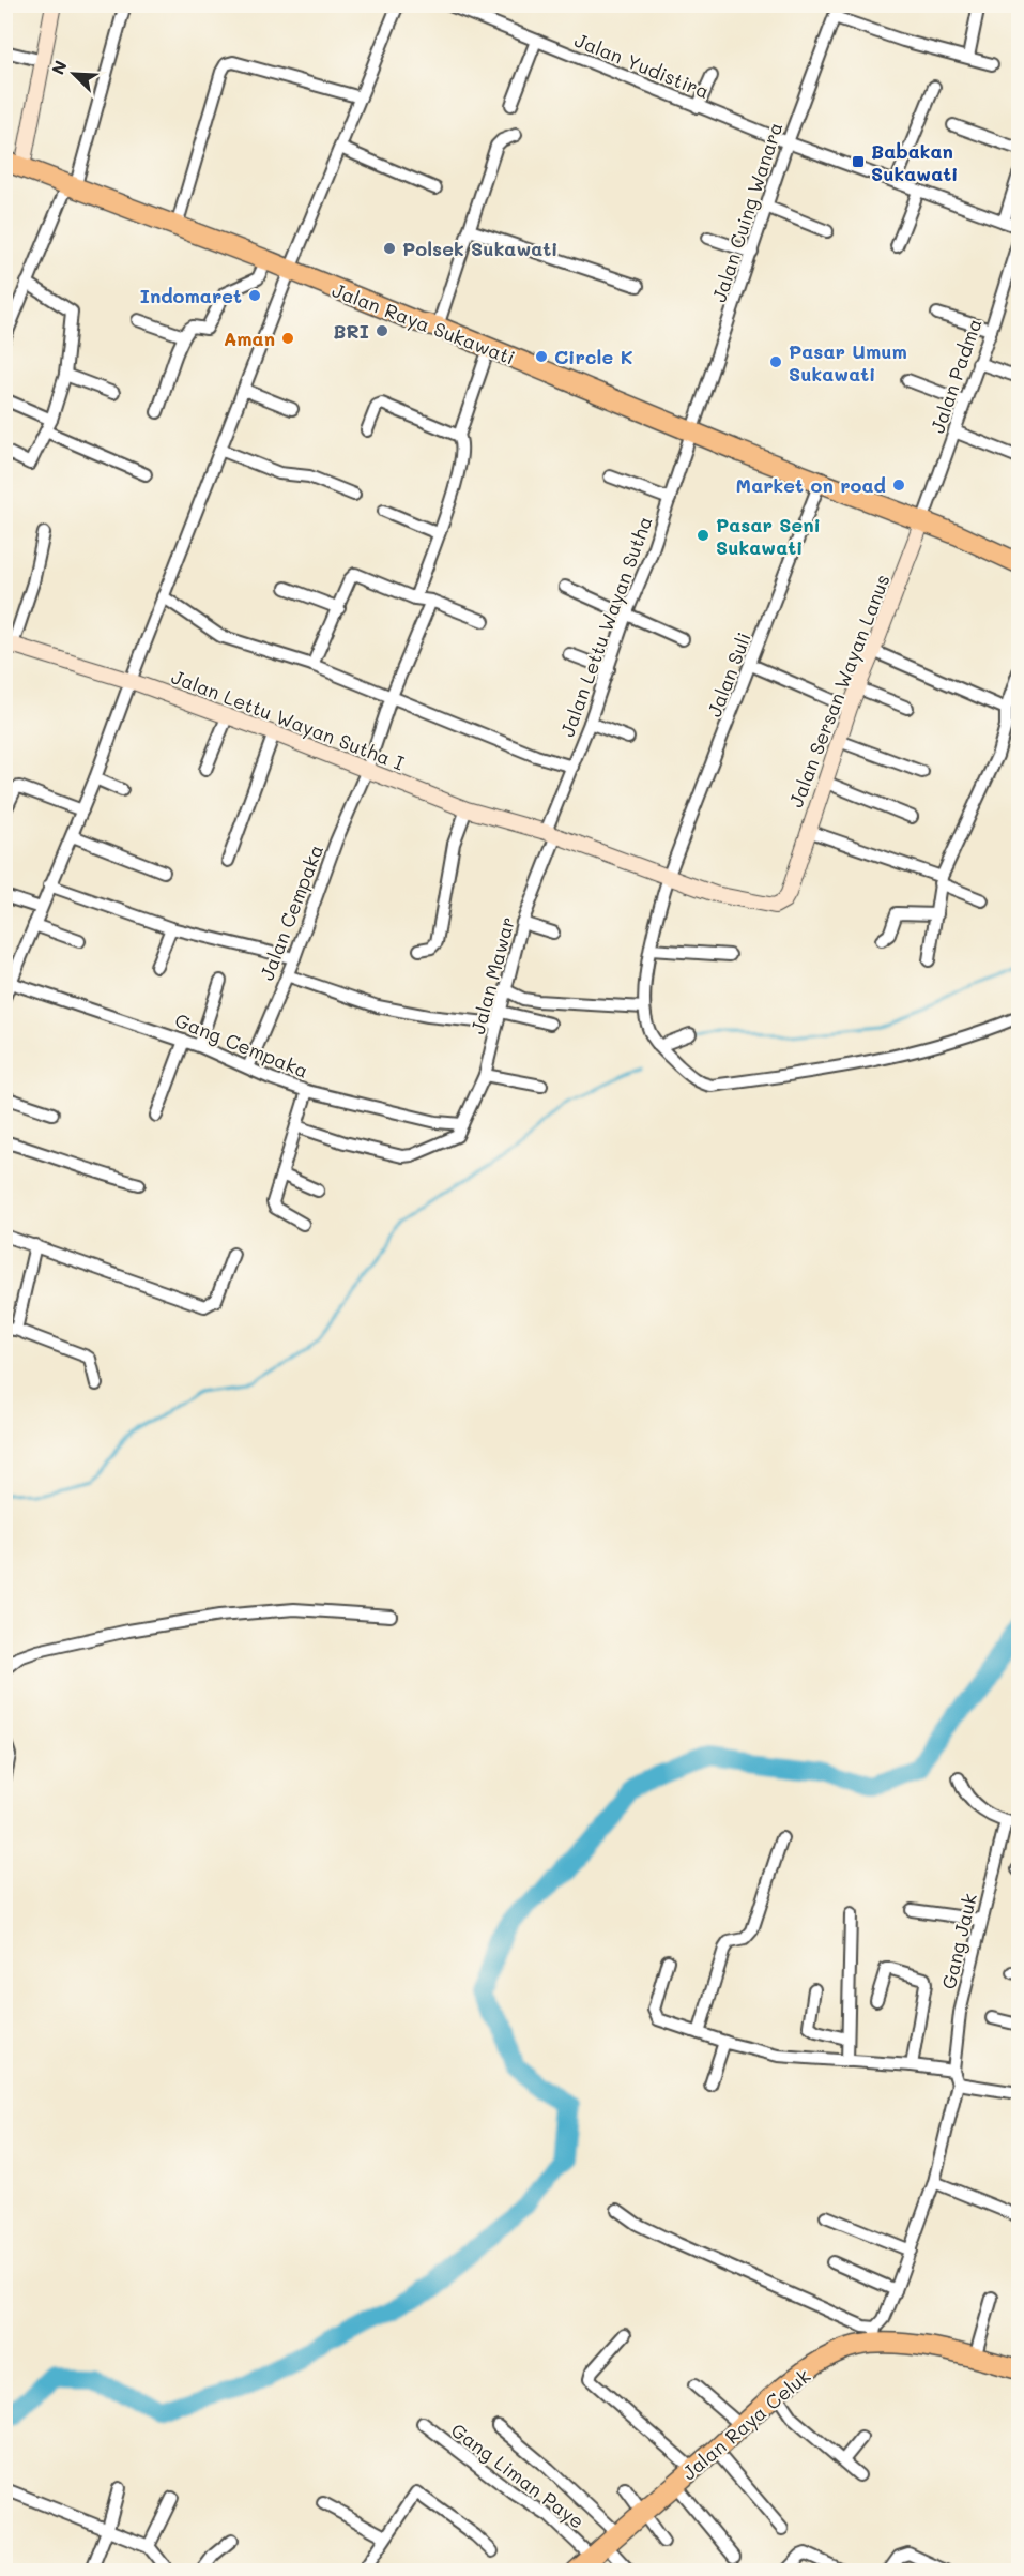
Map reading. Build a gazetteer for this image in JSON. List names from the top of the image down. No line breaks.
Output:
{"streets":{"highway":["Jalan Raya Sukawati","Jalan Raya Celuk"],"street":["Jalan Yudistira","Jalan Cuing Wanara","Jalan Padma","Jalan Lettu Wayan Sutha","Jalan Suli","Jalan Sersan Wayan Lanus","Jalan Lettu Wayan Sutha I","Jalan Cempaka","Jalan Mawar","Gang Cempaka","Gang Jauk","Gang Liman Paye"]},"crossings":[["Jalan Yudistira","Jalan Cuing Wanara"],["Jalan Cuing Wanara","Jalan Raya Sukawati"],["Jalan Cuing Wanara","Jalan Lettu Wayan Sutha"],["Jalan Raya Sukawati","Jalan Padma"],["Jalan Raya Sukawati","Jalan Lettu Wayan Sutha"],["Jalan Raya Sukawati","Jalan Suli"],["Jalan Raya Sukawati","Jalan Sersan Wayan Lanus"],["Jalan Padma","Jalan Sersan Wayan Lanus"],["Jalan Lettu Wayan Sutha","Jalan Sersan Wayan Lanus"],["Jalan Lettu Wayan Sutha","Jalan Lettu Wayan Sutha I"],["Jalan Lettu Wayan Sutha","Jalan Mawar"],["Jalan Suli","Jalan Sersan Wayan Lanus"],["Jalan Sersan Wayan Lanus","Jalan Lettu Wayan Sutha I"],["Jalan Sersan Wayan Lanus","Jalan Mawar"],["Jalan Lettu Wayan Sutha I","Jalan Cempaka"],["Jalan Lettu Wayan Sutha I","Jalan Mawar"],["Jalan Cempaka","Gang Cempaka"],["Jalan Mawar","Gang Cempaka"],["Jalan Raya Celuk","Gang Liman Paye"]],"places":{"transit":["Babakan Sukawati"],"other":["Polsek Sukawati","Indomaret","BRI","Aman","Circle K","Pasar Umum Sukawati","Market on road","Pasar Seni Sukawati"]},"north":"top left"}
